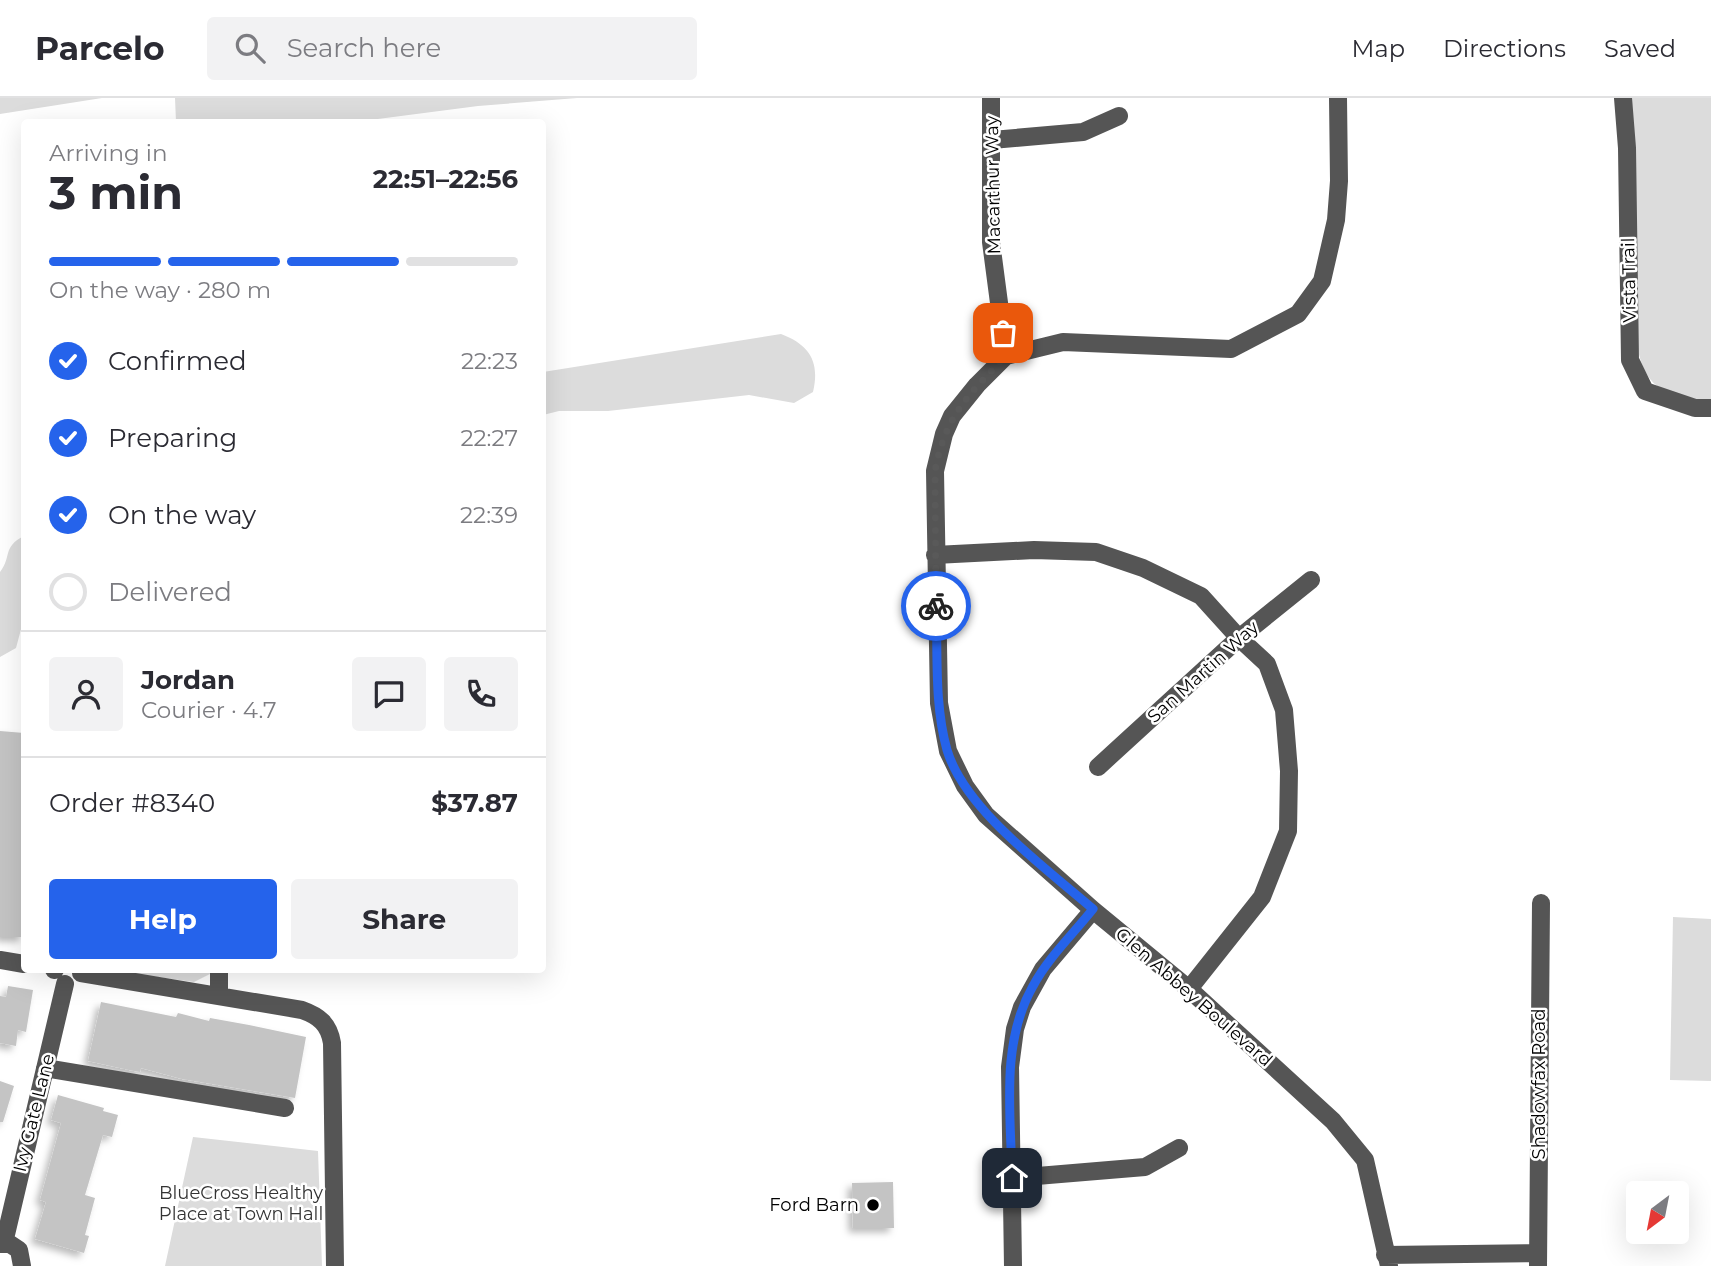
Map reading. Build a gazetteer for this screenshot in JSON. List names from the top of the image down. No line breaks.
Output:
{"streets":{"street":["Macarthur Way","Vista Trail","San Martin Way","Glen Abbey Boulevard","Shadowfax Road","Ivy Gate Lane"]},"crossings":[["Macarthur Way","Glen Abbey Boulevard"]],"parks":["BlueCross Healthy Place at Town Hall"],"places":["Ford Barn"],"north":"bottom left","page":{"header":"Parcelo","search":"Search here","nav":["Map","Directions","Saved"],"heading":["3 min","Arriving in","22:51–22:56"],"panel":["Jordan","Courier · 4.7","Order #8340","$37.87"],"bar":"On the way · 280 m","list":[["Confirmed","22:23"],["Preparing","22:27"],["On the way","22:39"],"Delivered"],"buttons":["Help","Share"]}}
